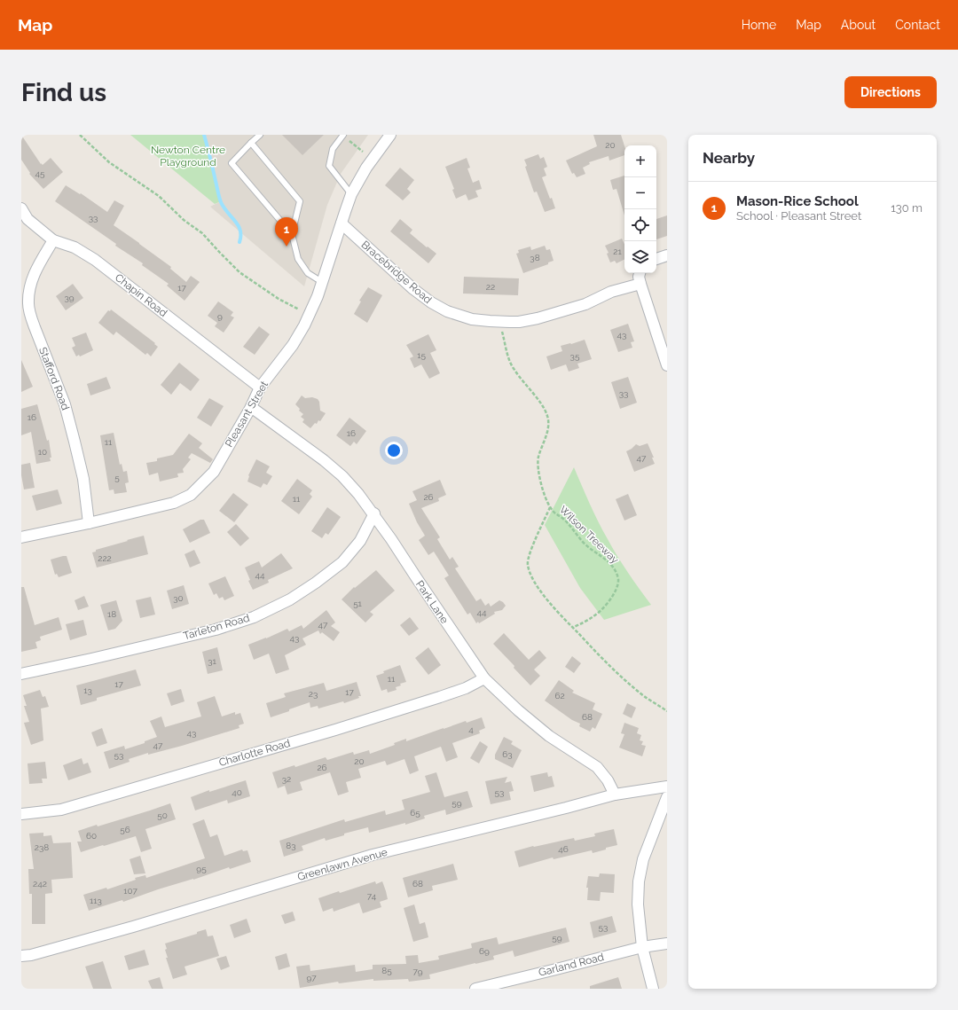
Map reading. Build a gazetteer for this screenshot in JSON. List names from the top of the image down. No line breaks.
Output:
{"streets":{"street":["Bracebridge Road","Chapin Road","Stafford Road","Pleasant Street","Park Lane","Tarleton Road","Charlotte Road","Greenlawn Avenue","Garland Road"],"path":["Wilson Treeway"]},"crossings":[["Bracebridge Road","Pleasant Street"],["Bracebridge Road","Wilson Treeway"],["Chapin Road","Stafford Road"],["Chapin Road","Pleasant Street"],["Stafford Road","Pleasant Street"],["Pleasant Street","Park Lane"],["Park Lane","Tarleton Road"],["Park Lane","Charlotte Road"],["Park Lane","Greenlawn Avenue"]],"parks":["Newton Centre Playground"],"house_numbers":["20","45","33","21","38","22","17","39","9","43","15","35","33","16","16","11","10","47","5","26","11","222","44","30","51","44","18","47","43","31","11","17","13","17","23","62","68","4","43","47","63","53","20","26","32","40","53","59","65","50","56","60","83","238","46","95","242","68","107","74","113","53","59","69","85","79","97"],"page":{"header":"Map","nav":["Home","Map","About","Contact"],"buttons":"Directions","title":"Find us","heading":"Nearby","map_buttons":["+","−"],"list":[{"mark":"1","name":"Mason-Rice School","note":"School · Pleasant Street","value":"130 m"}],"pins":"1"}}
